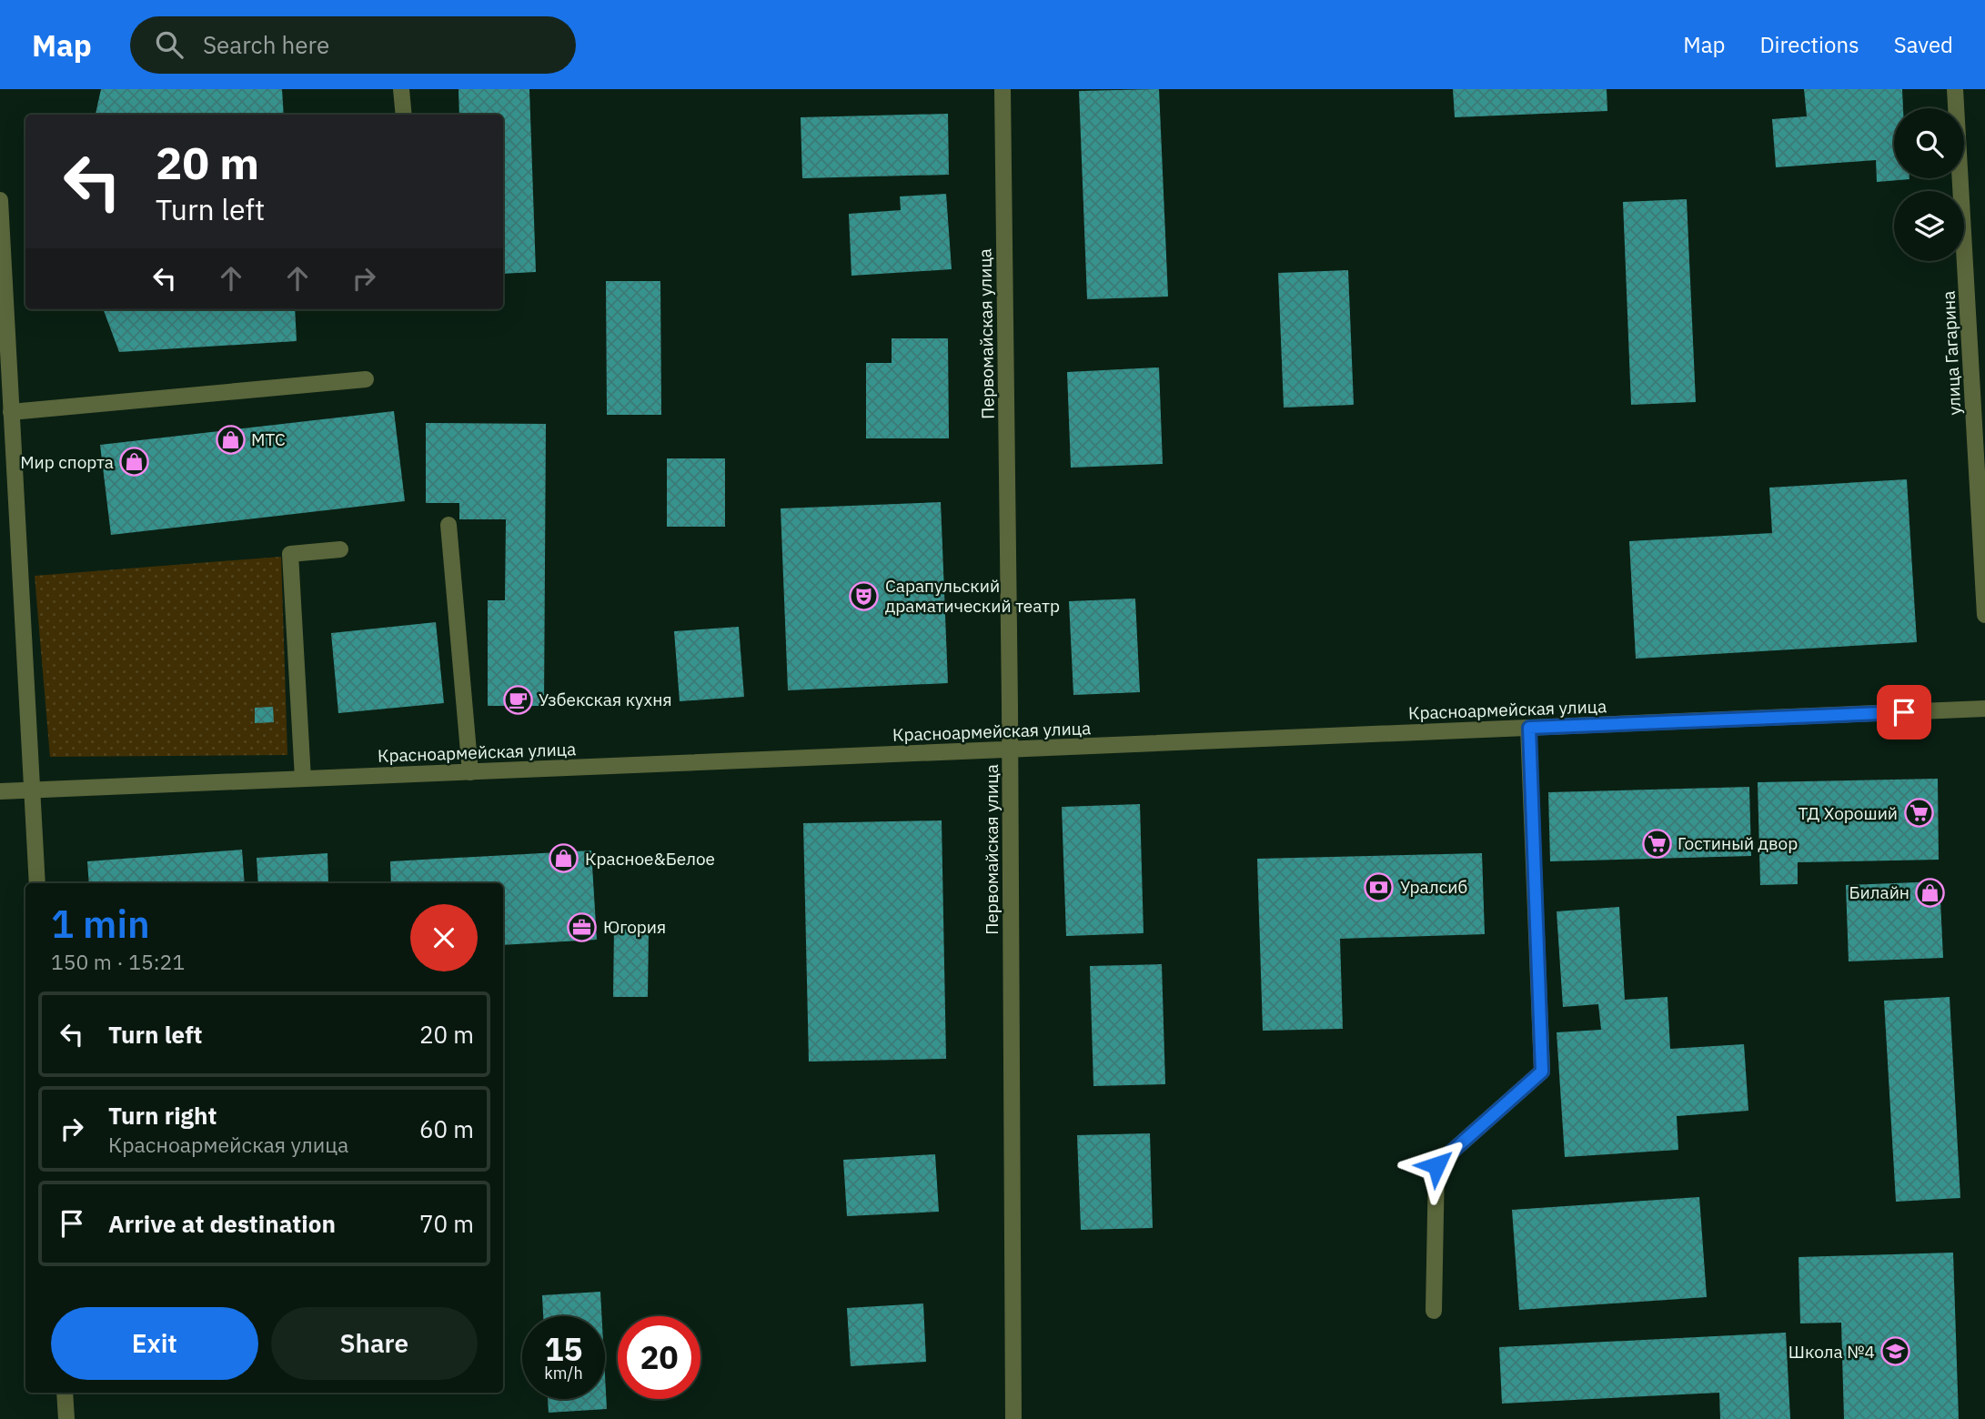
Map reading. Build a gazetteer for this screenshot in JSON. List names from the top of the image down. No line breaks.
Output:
{"streets":{"street":["Первомайская улица","улица Гагарина","Красноармейская улица"]},"crossings":[["Первомайская улица","Красноармейская улица"]],"places":{"shop":["МТС","Мир спорта","Красное&Белое","Билайн"],"theatre":["Сарапульский драматический театр"],"cafe":["Узбекская кухня"],"supermarket":["ТД Хороший","Гостиный двор"],"bank":["Уралсиб"],"office":["Югория"],"school or university":["Школа №4"]},"page":{"header":"Map","search":"Search here","nav":["Map","Directions","Saved"],"turn":["20 m","Turn left"],"heading":["1 min","150 m · 15:21"],"list":[{"name":"Turn left","value":"20 m"},{"name":"Turn right","note":"Красноармейская улица","value":"60 m"},{"name":"Arrive at destination","value":"70 m"}],"buttons":["Exit","Share"],"speed":"15 km/h","limit":"20"}}
